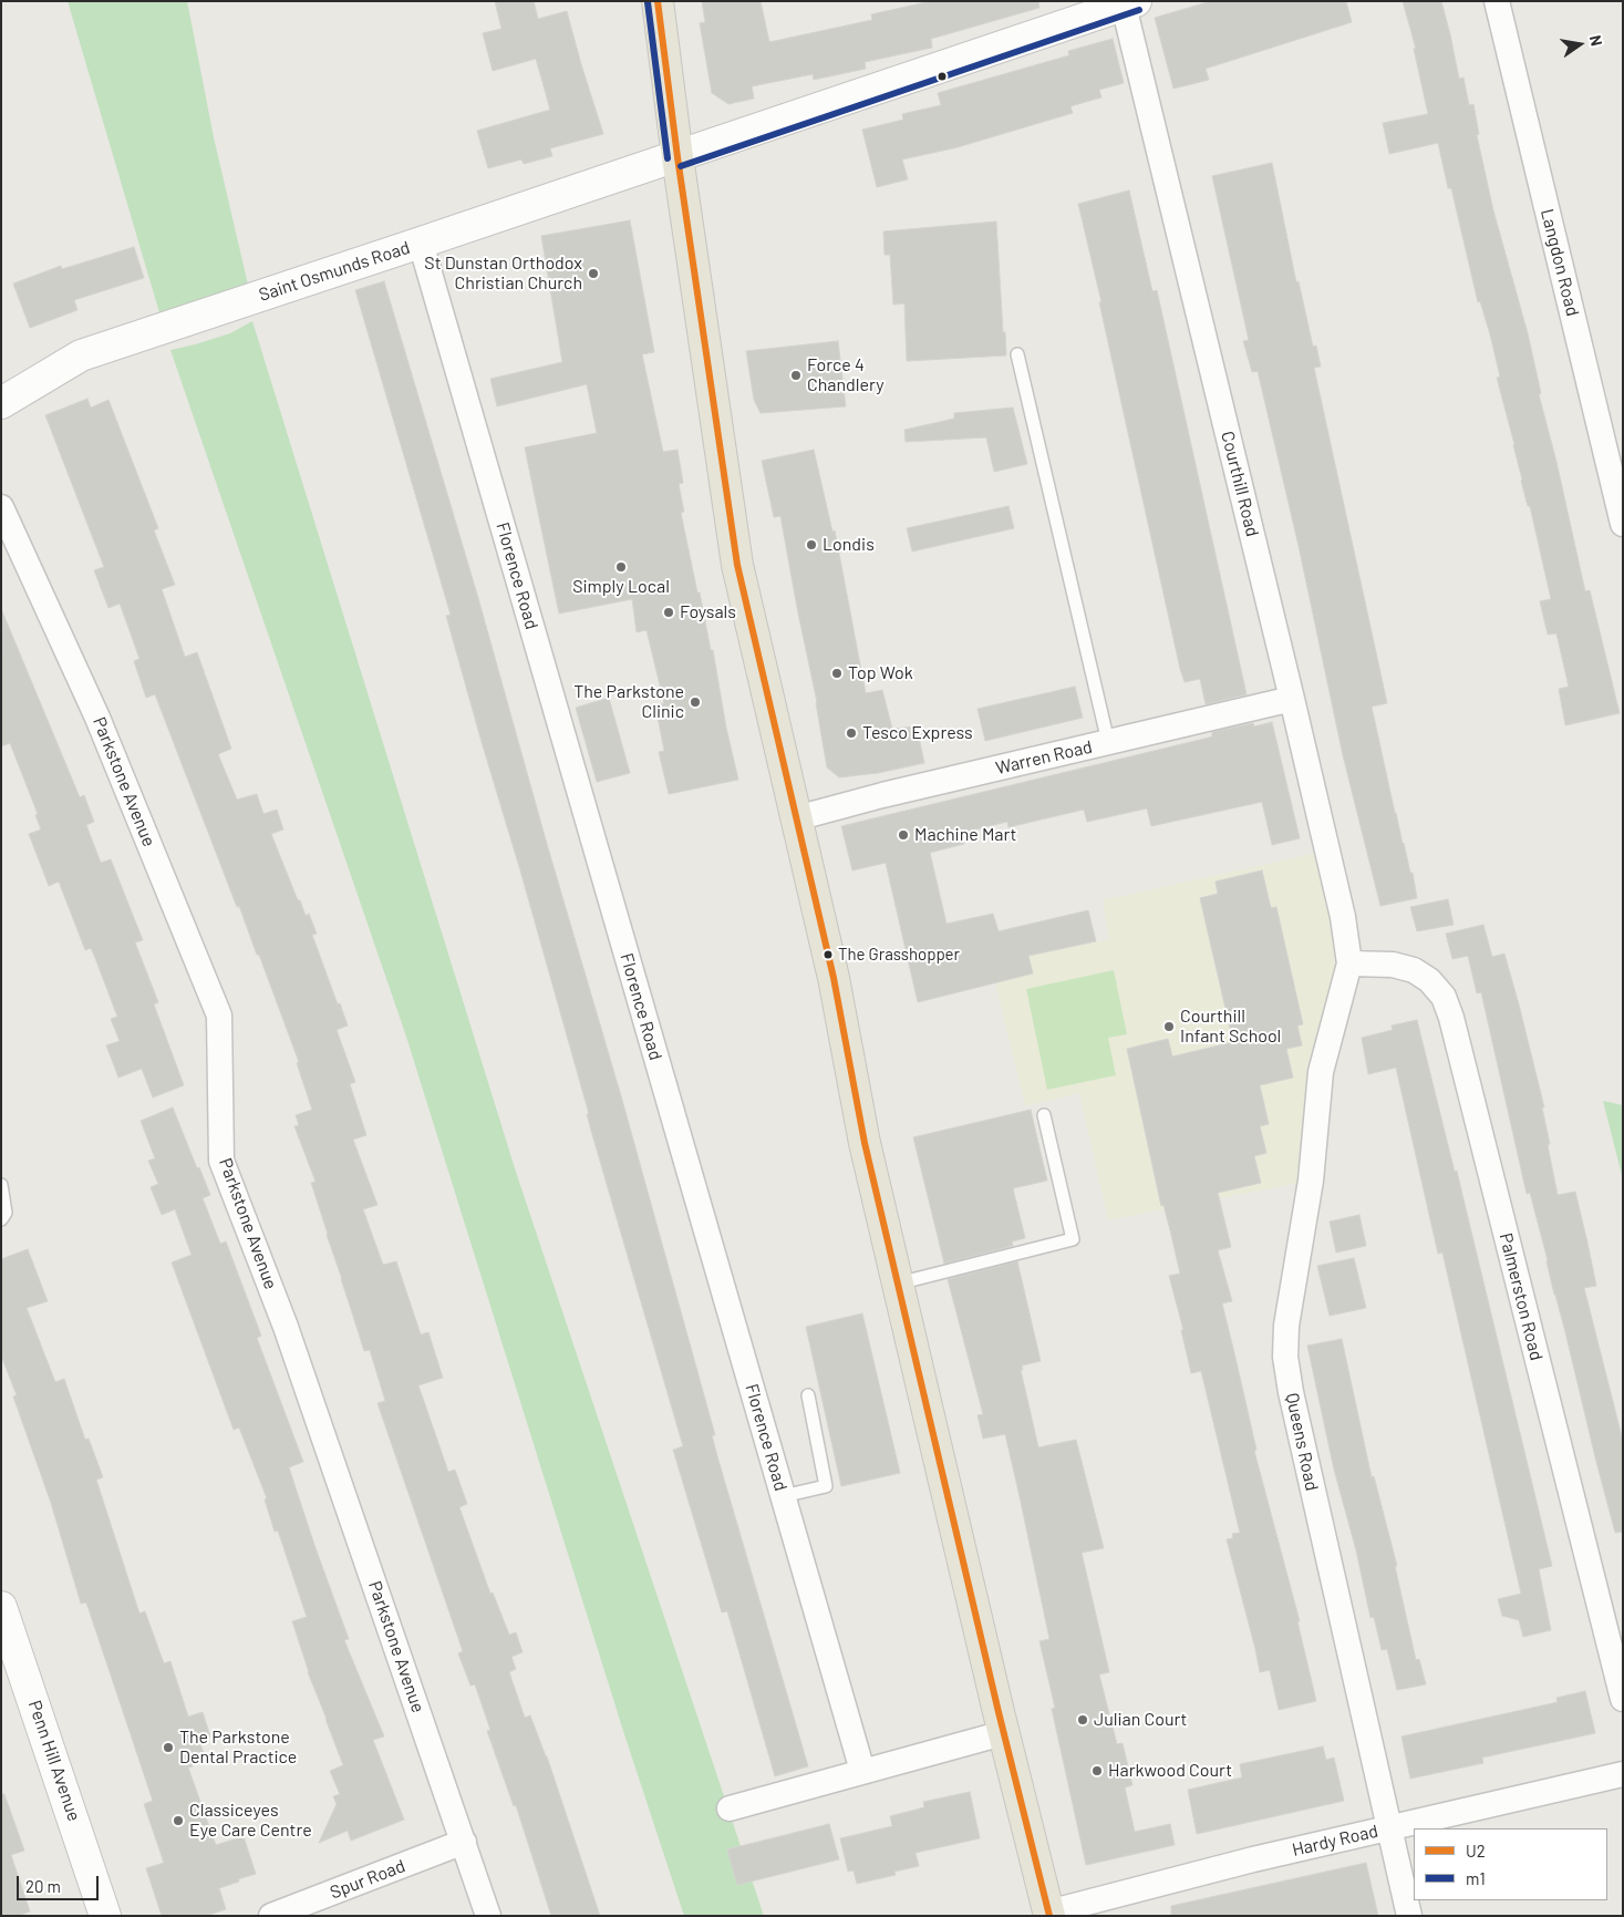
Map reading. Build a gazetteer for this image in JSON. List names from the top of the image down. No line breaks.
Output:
{"streets":{"street":["Langdon Road","Saint Osmunds Road","Courthill Road","Florence Road","Warren Road","Parkstone Avenue","Palmerston Road","Queens Road","Penn Hill Avenue","Hardy Road","Spur Road"]},"crossings":[["Saint Osmunds Road","Courthill Road"],["Saint Osmunds Road","Florence Road"],["Courthill Road","Warren Road"],["Courthill Road","Palmerston Road"],["Courthill Road","Queens Road"],["Parkstone Avenue","Spur Road"],["Palmerston Road","Queens Road"],["Queens Road","Hardy Road"]],"places":["St Dunstan Orthodox Christian Church","Force 4 Chandlery","Londis","Simply Local","Foysals","Top Wok","The Parkstone Clinic","Tesco Express","Machine Mart","The Grasshopper","Courthill Infant School","Julian Court","The Parkstone Dental Practice","Harkwood Court","Classiceyes Eye Care Centre"],"lines":["transit line U2","transit line m1"],"legend":["U2","m1"],"scale_bar":"20 m","north":"right"}
